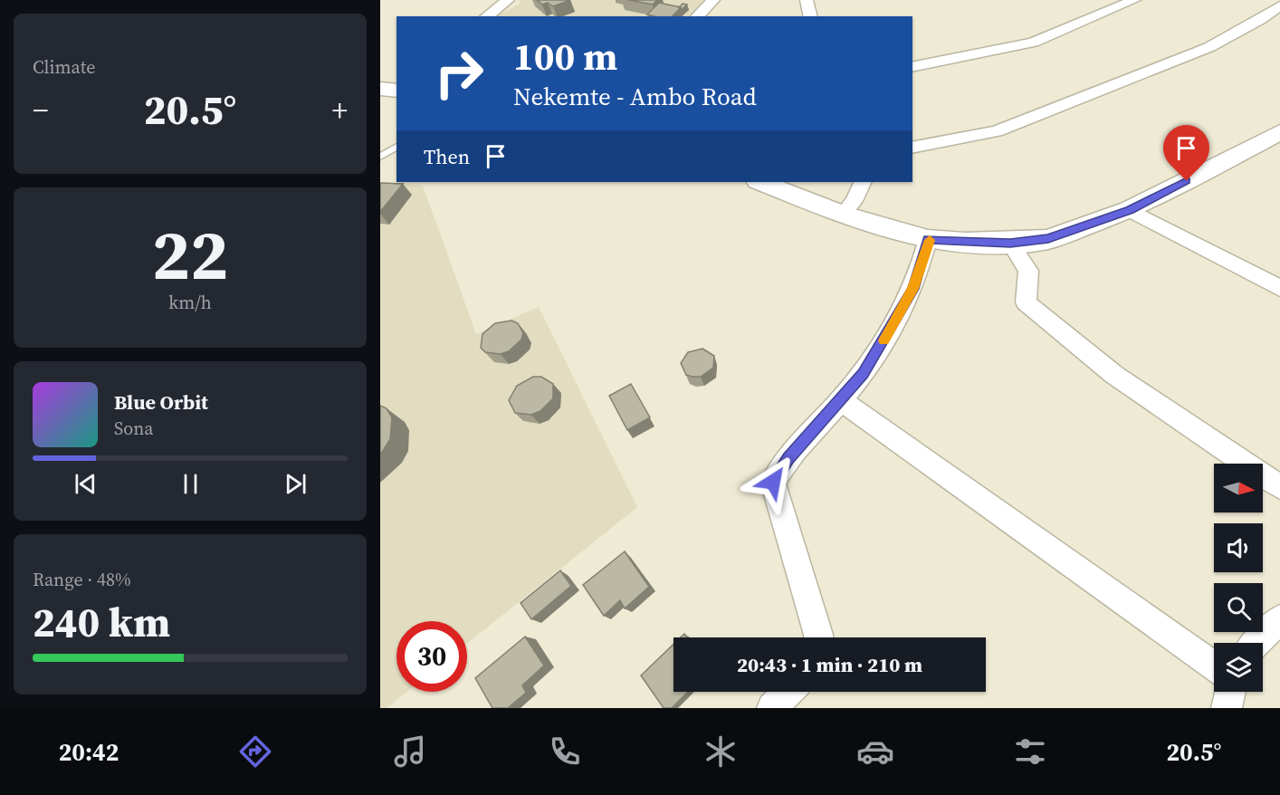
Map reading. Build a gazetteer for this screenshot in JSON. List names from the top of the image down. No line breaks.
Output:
{"north":"right","page":{"tile":["Climate",["22","km/h"],["Range · 48%","240 km"]],"turn":["100 m","Nekemte - Ambo Road"],"heat":["−","20.5°","+"],"then":"Then","song":["Blue Orbit","Sona"],"limit":"30","trip":"20:43 · 1 min · 210 m","tabs":["20:42","20.5°"]}}
